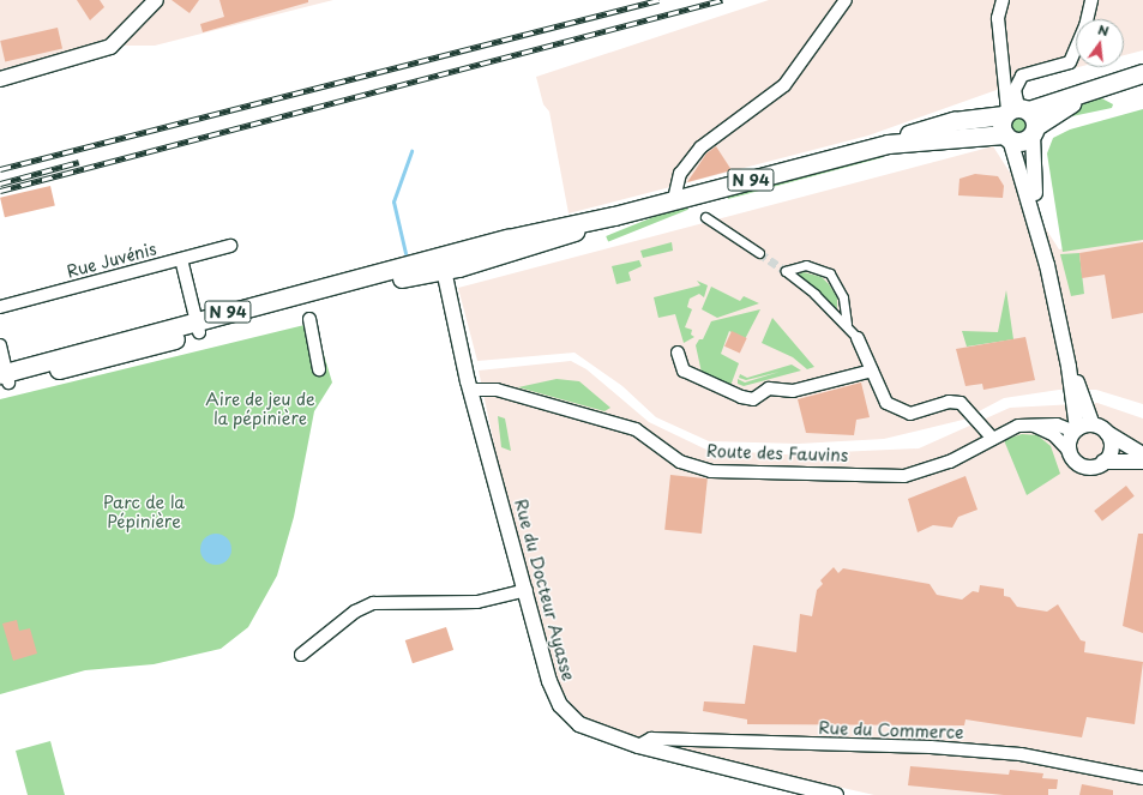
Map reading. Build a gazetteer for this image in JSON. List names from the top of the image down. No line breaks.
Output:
{"streets":{"main road":["N 94"],"street":["Rue Juvénis","Route des Fauvins","Rue du Docteur Ayasse","Rue du Commerce"]},"crossings":[["N 94","Rue du Docteur Ayasse"],["Route des Fauvins","Rue du Docteur Ayasse"],["Rue du Docteur Ayasse","Rue du Commerce"]],"parks":["Aire de jeu de la pépinière","Parc de la Pépinière"],"north":"top"}
